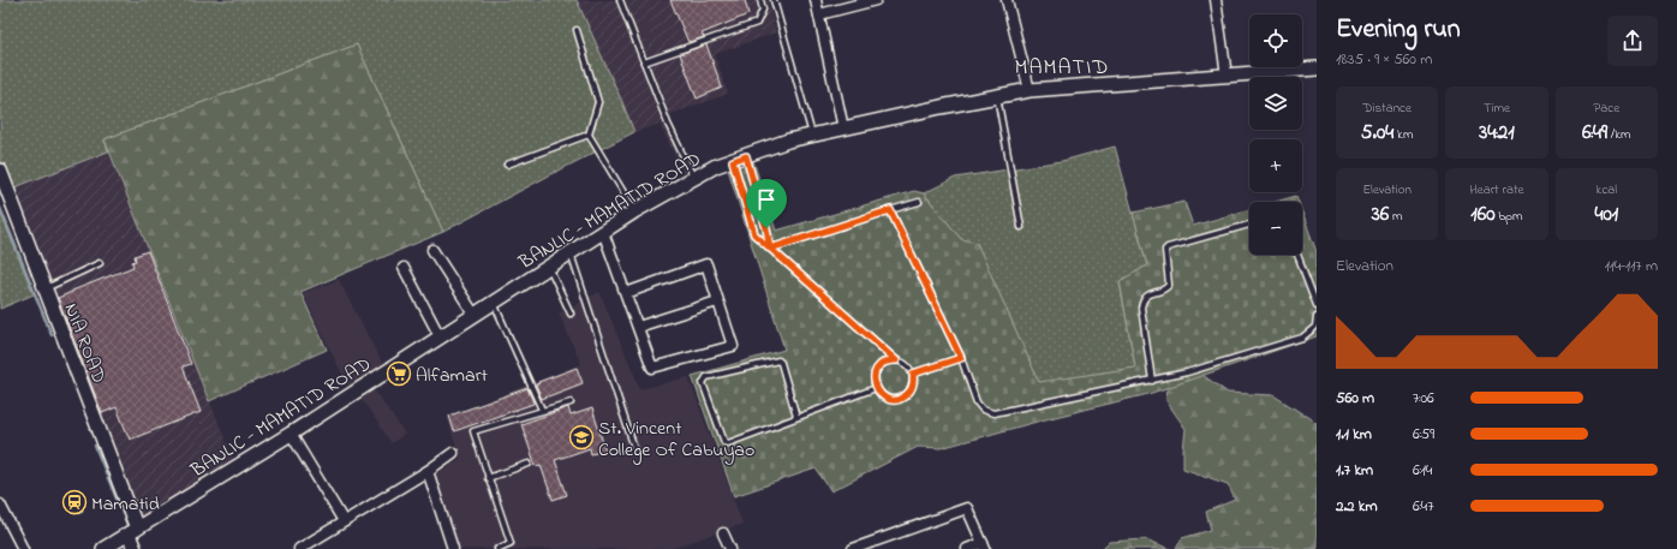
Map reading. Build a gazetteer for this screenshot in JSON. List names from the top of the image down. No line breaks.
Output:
{"streets":{"main road":["BANLIC - MAMATID ROAD","NIA ROAD"]},"crossings":[["BANLIC - MAMATID ROAD","NIA ROAD"]],"districts":["MAMATID"],"places":{"supermarket":["Alfamart"],"school or university":["St. Vincent College Of Cabuyao"],"station":["Mamatid"]},"page":{"heading":["Evening run","18:35 · 9 × 560 m"],"map_buttons":["+","−"],"stats":[["Distance","5.04 km"],["Time","34:21"],["Pace","6:49 /km"],["Elevation","36 m"],["Heart rate","160 bpm"],["kcal","401"]],"chart":["Elevation","114–117 m"],"list":[{"name":"560 m","note":"7:06"},{"name":"1.1 km","note":"6:59"},{"name":"1.7 km","note":"6:14"},{"name":"2.2 km","note":"6:47"}]}}
